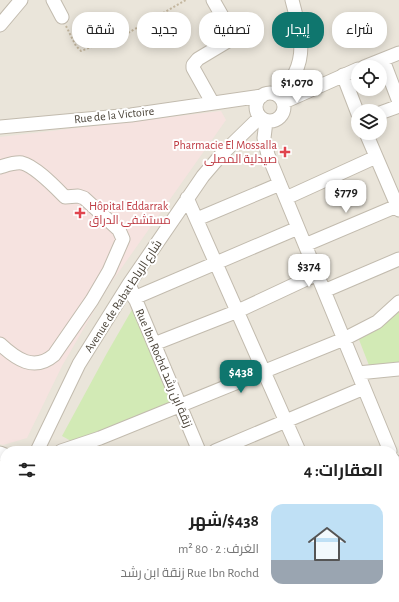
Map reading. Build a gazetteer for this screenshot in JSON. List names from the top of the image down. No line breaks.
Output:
{"streets":{"street":["Rue de la Victoire","Avenue de Rabat شارع الرباط","Rue Ibn Rochd زنقة ابن رشد"]},"crossings":[["Rue de la Victoire","Avenue de Rabat شارع الرباط"],["Avenue de Rabat شارع الرباط","Rue Ibn Rochd زنقة ابن رشد"]],"places":{"health":["Pharmacie El Mossalla صيدلية المصلى","Hôpital Eddarrak مستشفى الدراق"]},"page":{"chip":["شراء","إيجار","تصفية","جديد","شقة"],"price":["$1,070","$779","$374","$438"],"heading":"العقارات: 4","list":[{"name":"$438/شهر","note":"الغرف: 2 · 80 m² · Rue Ibn Rochd زنقة ابن رشد"}]}}
